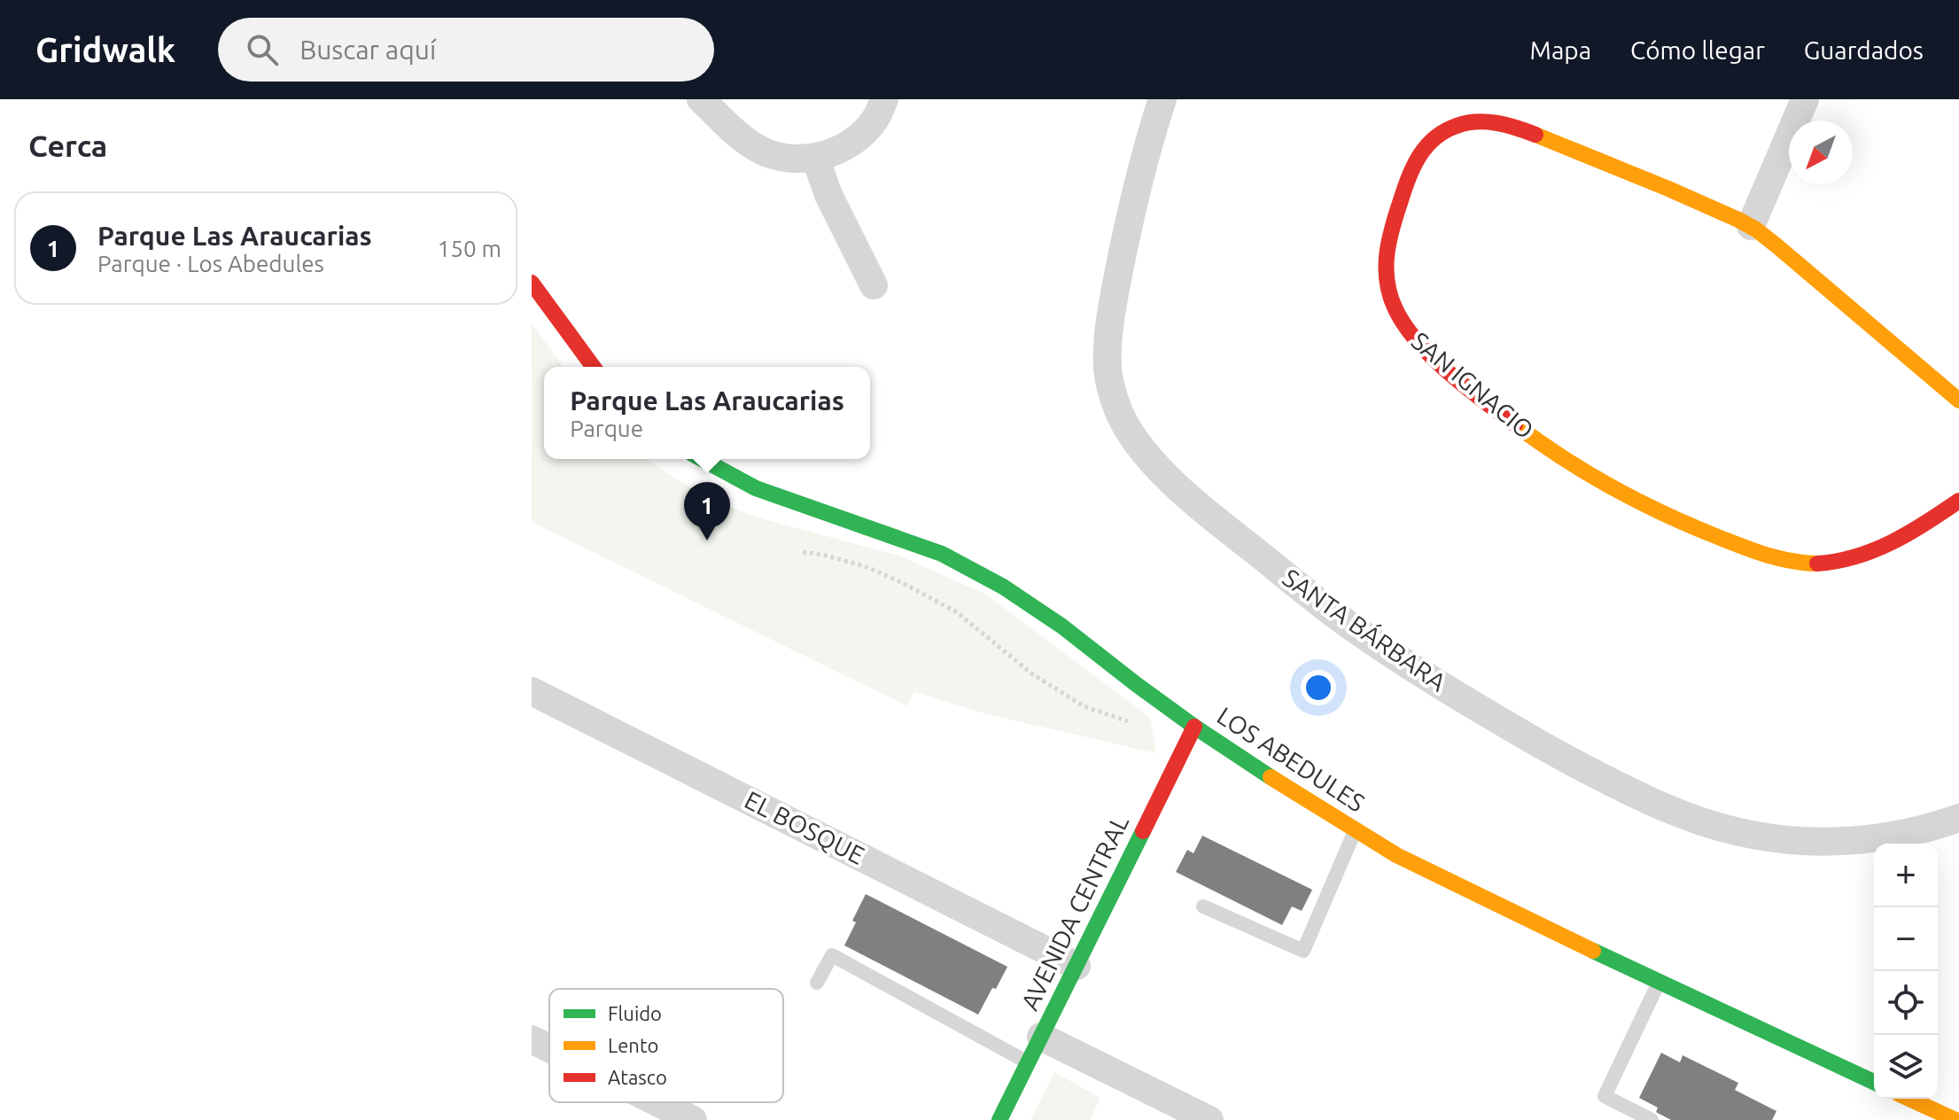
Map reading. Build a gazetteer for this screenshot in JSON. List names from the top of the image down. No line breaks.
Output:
{"streets":{"street":["SAN IGNACIO","SANTA BÁRBARA","LOS ABEDULES","EL BOSQUE","AVENIDA CENTRAL"]},"crossings":[["LOS ABEDULES","AVENIDA CENTRAL"],["EL BOSQUE","AVENIDA CENTRAL"]],"legend":["Fluido","Lento","Atasco"],"north":"bottom left","page":{"header":"Gridwalk","search":"Buscar aquí","nav":["Mapa","Cómo llegar","Guardados"],"heading":"Cerca","list":[{"mark":"1","name":"Parque Las Araucarias","note":"Parque · Los Abedules","value":"150 m"}],"popup":["Parque Las Araucarias","Parque"],"pins":"1","map_buttons":["+","−"]}}
